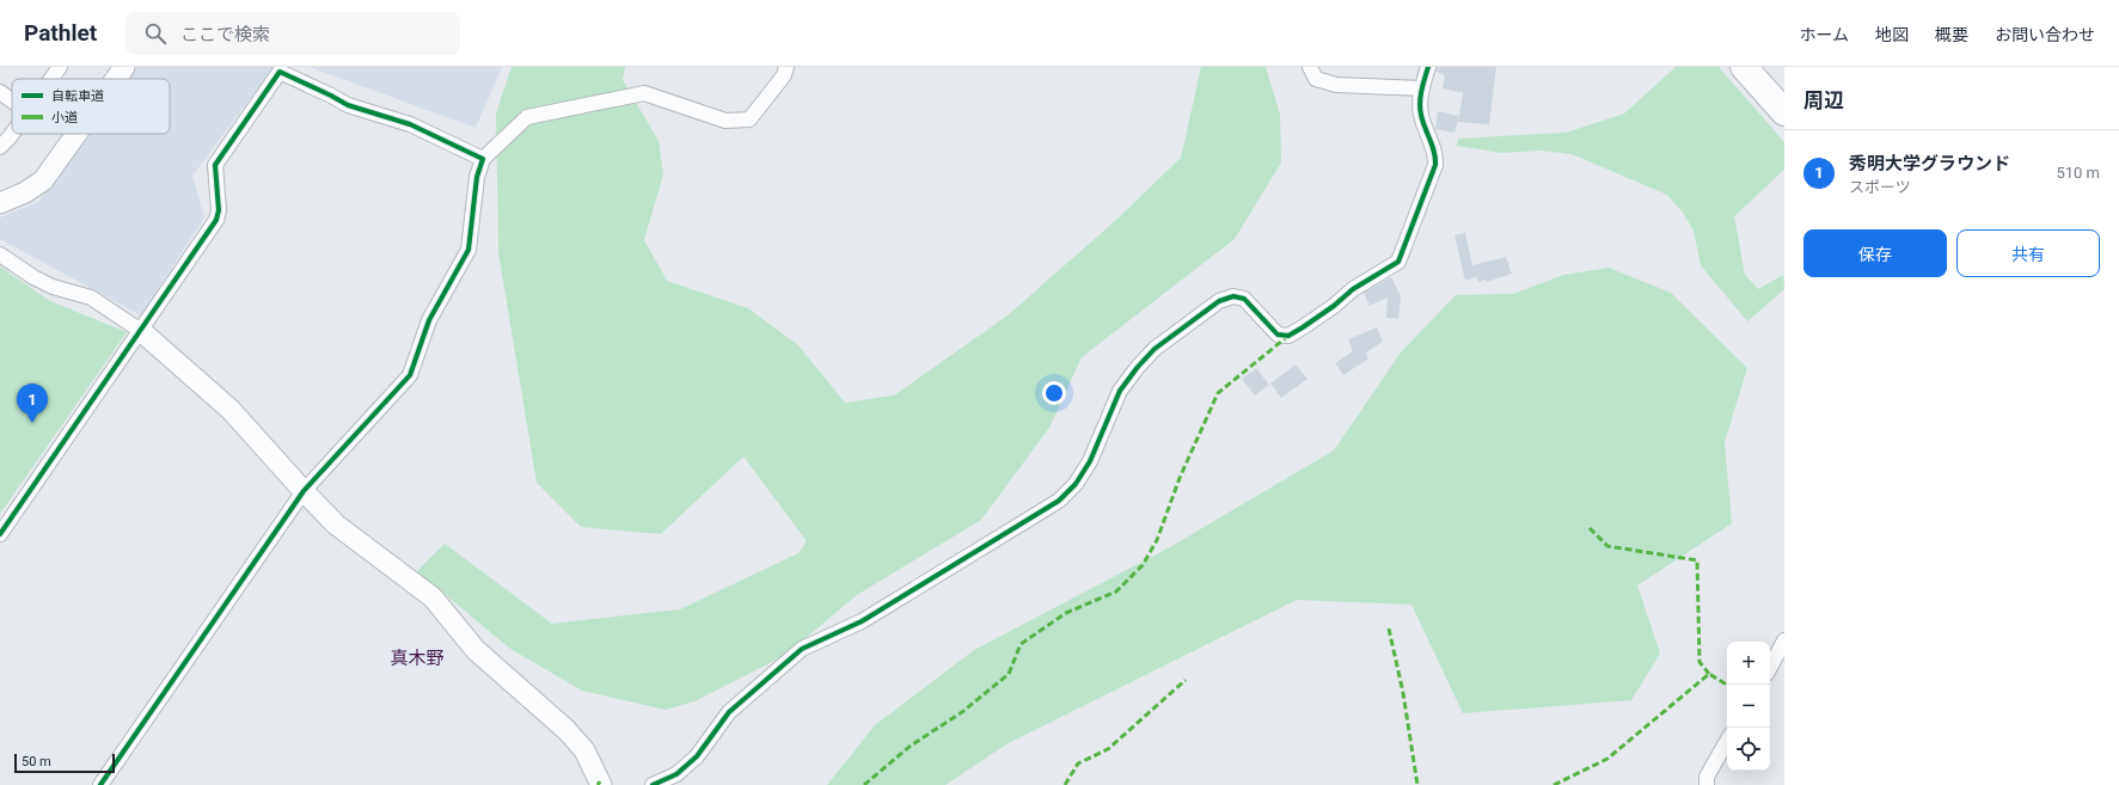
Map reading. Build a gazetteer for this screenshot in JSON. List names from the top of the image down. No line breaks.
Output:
{"districts":["真木野"],"legend":["自転車道","小道"],"scale_bar":"50 m","page":{"header":"Pathlet","search":"ここで検索","nav":["ホーム","地図","概要","お問い合わせ"],"heading":"周辺","list":[{"mark":"1","name":"秀明大学グラウンド","note":"スポーツ","value":"510 m"}],"buttons":["保存","共有"],"pins":"1","map_buttons":["+","−"],"scale":"50 m"}}
